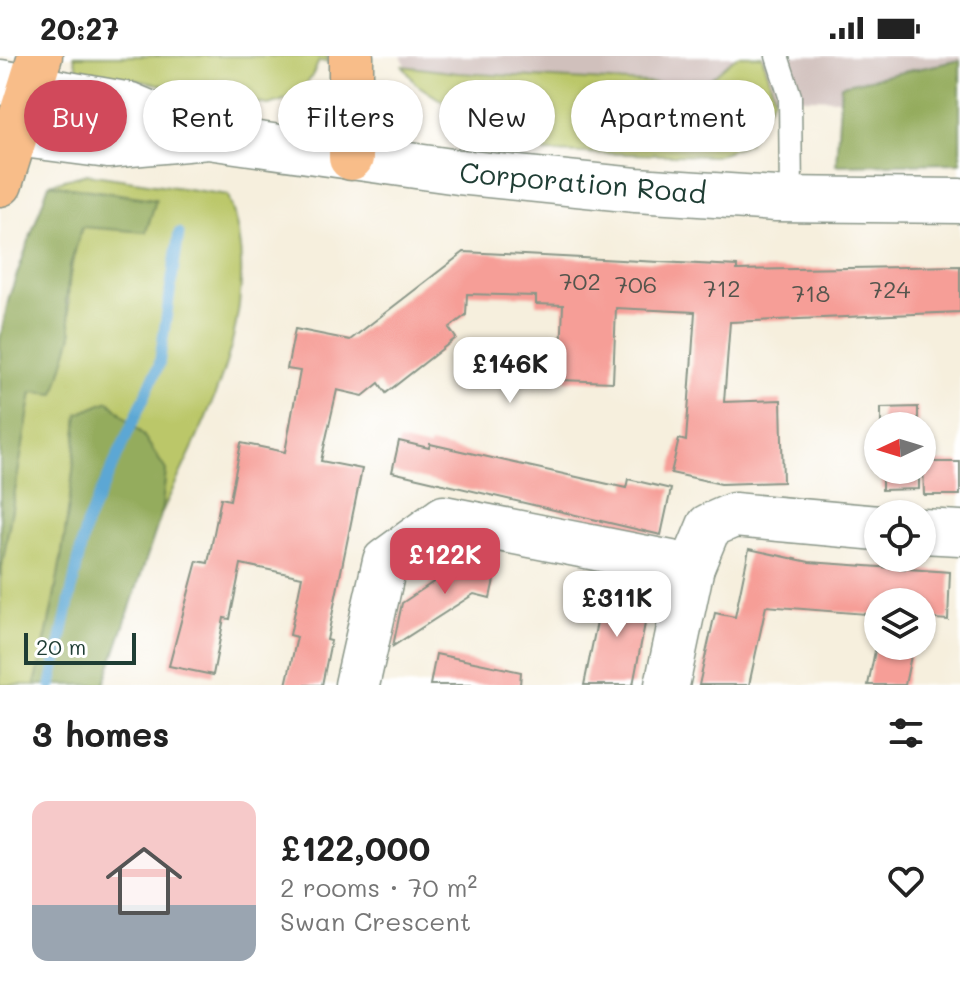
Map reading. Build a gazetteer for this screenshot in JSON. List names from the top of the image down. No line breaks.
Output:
{"streets":{"street":["Corporation Road"]},"house_numbers":["702","706","712","724","718"],"scale_bar":"20 m","north":"left","page":{"status":"20:27","chip":["Buy","Rent","Filters","New","Apartment"],"price":["£146K","£122K","£311K"],"scale":"20 m","heading":"3 homes","list":[{"name":"£122,000","note":"2 rooms · 70 m² · Swan Crescent"}]}}
